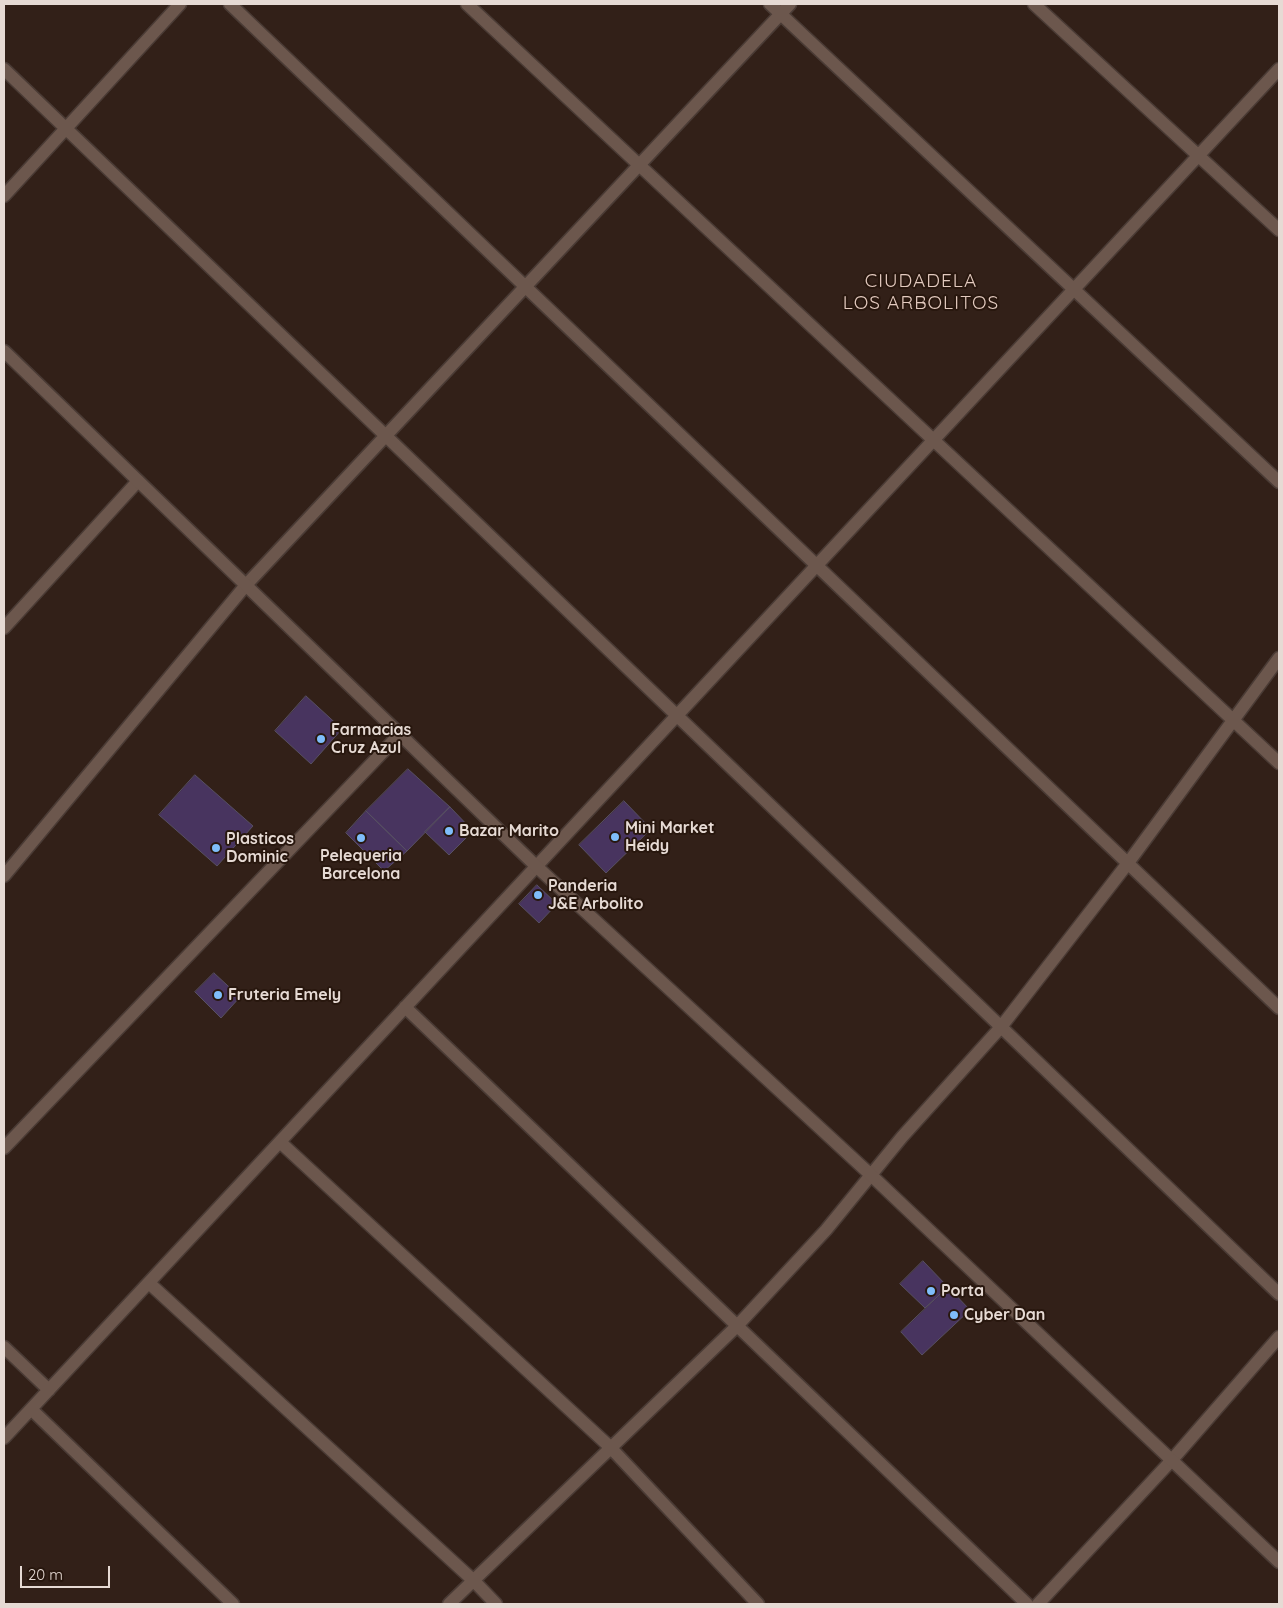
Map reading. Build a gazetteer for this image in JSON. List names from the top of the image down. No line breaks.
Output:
{"districts":["CIUDADELA LOS ARBOLITOS"],"places":["Farmacias Cruz Azul","Bazar Marito","Mini Market Heidy","Pelequeria Barcelona","Plasticos Dominic","Panderia J&E Arbolito","Fruteria Emely","Porta","Cyber Dan"],"scale_bar":"20 m"}
